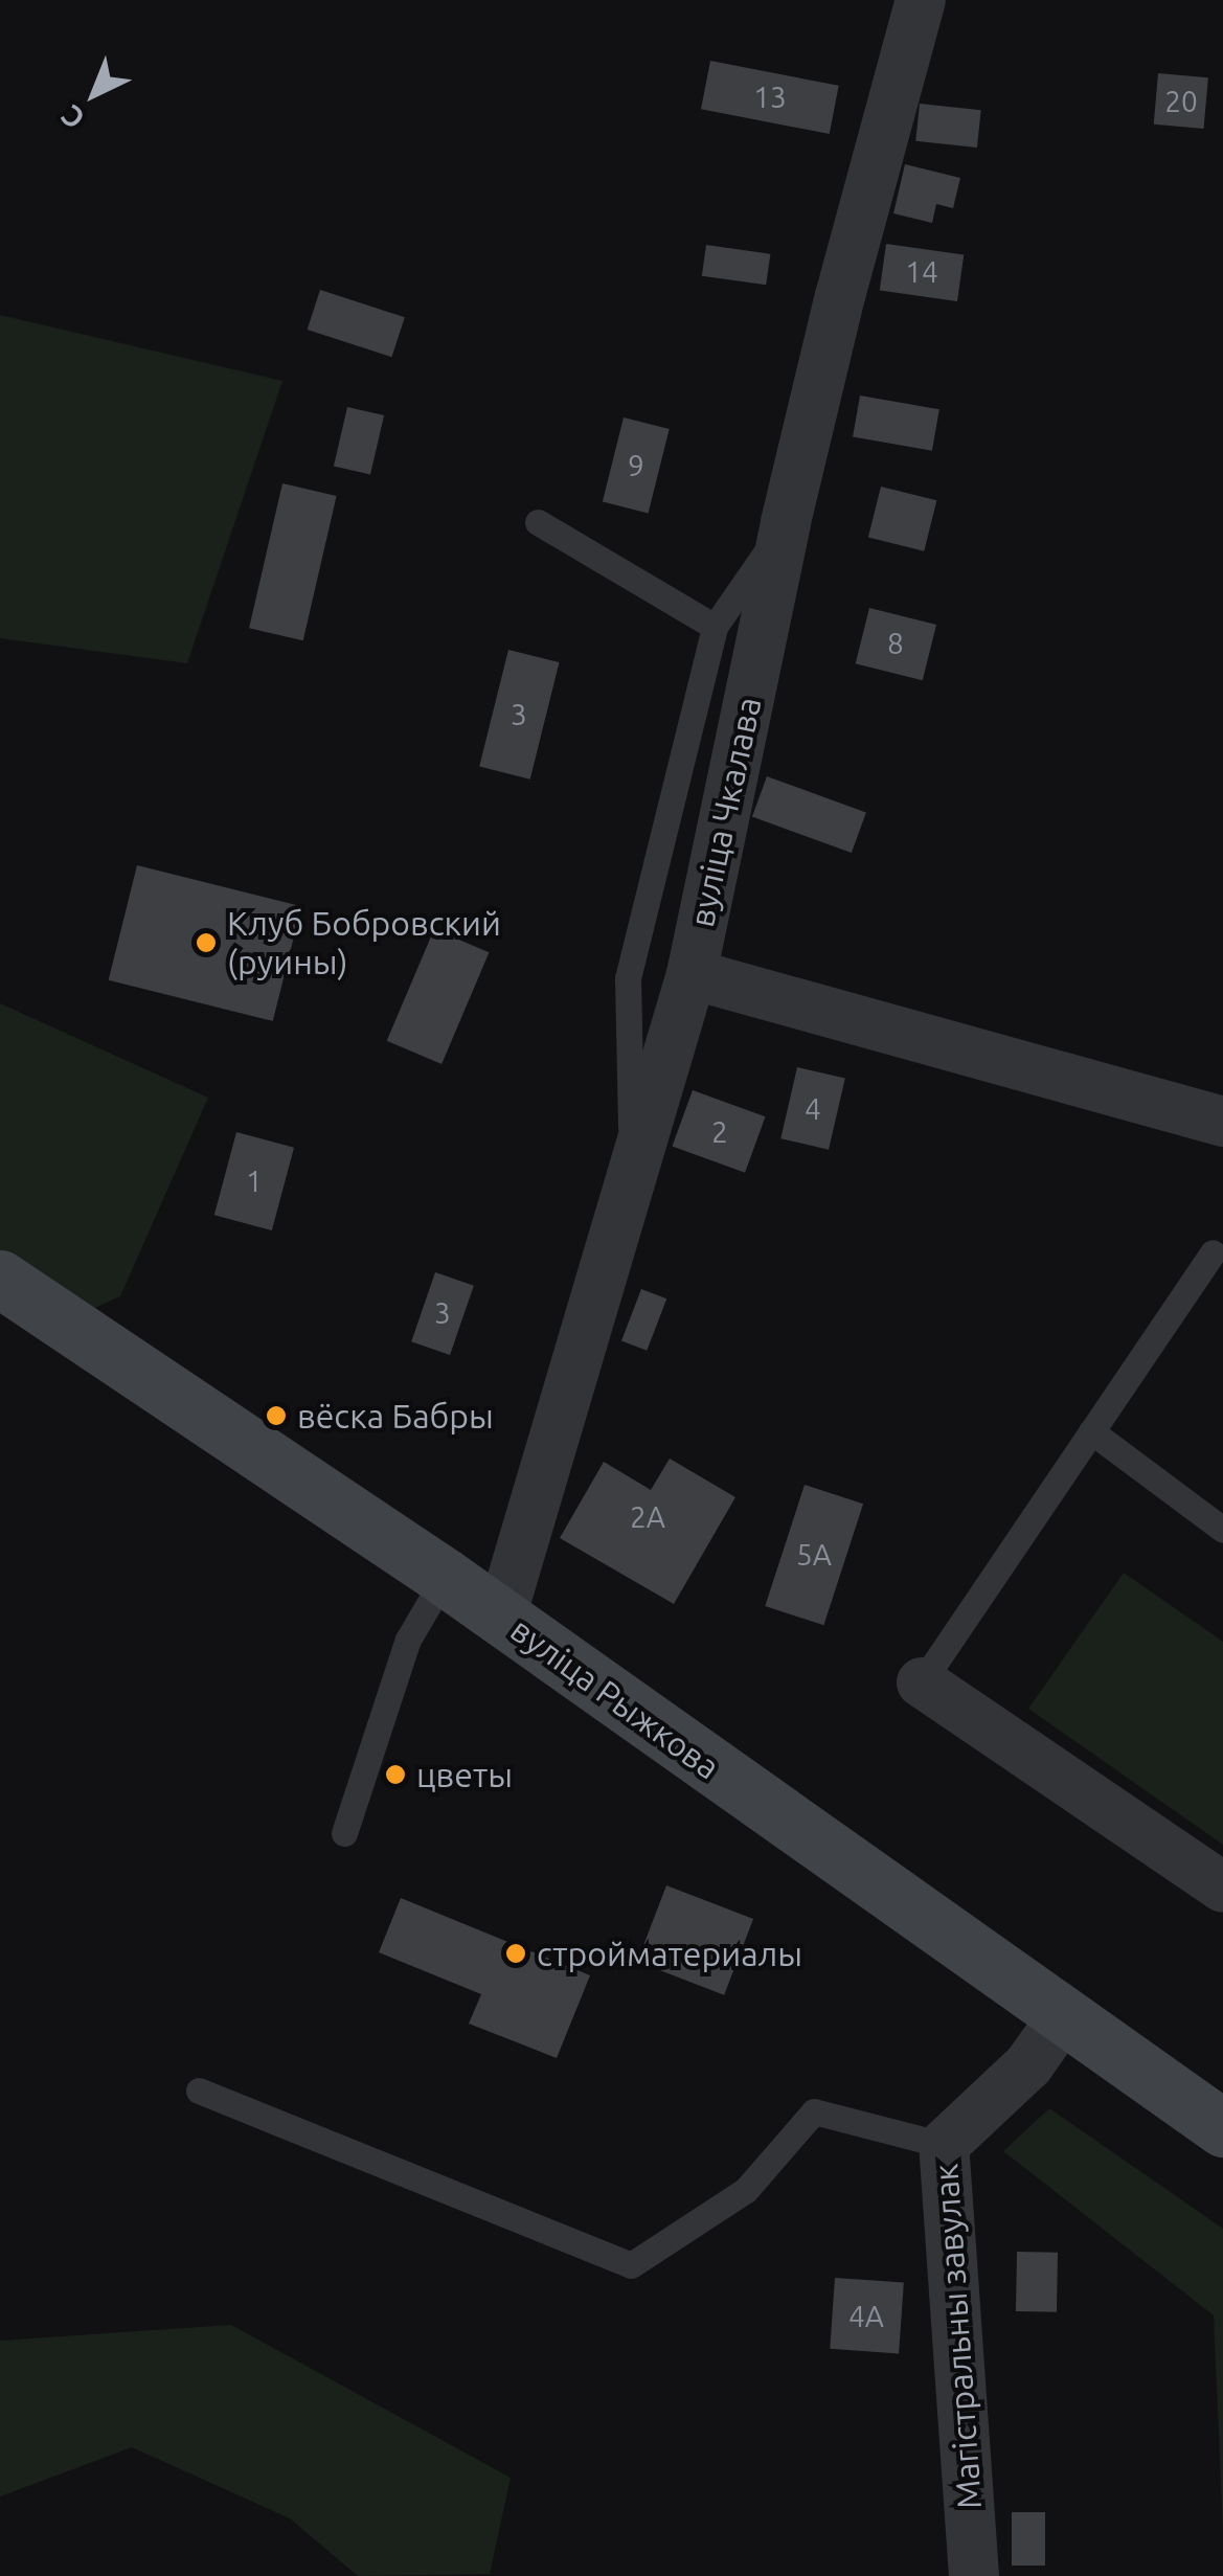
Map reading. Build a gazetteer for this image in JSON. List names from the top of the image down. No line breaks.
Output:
{"streets":{"main road":["вуліца Рыжкова"],"street":["вуліца Чкалава","Магістральны завулак"]},"crossings":[["вуліца Чкалава","вуліца Рыжкова"],["вуліца Рыжкова","Магістральны завулак"]],"places":["Клуб Бобровский (руины)","вёска Бабры","цветы","стройматериалы"],"house_numbers":["13","20","14","9","8","3","4","2","1","3","2А","5А","4А"],"north":"bottom left"}
